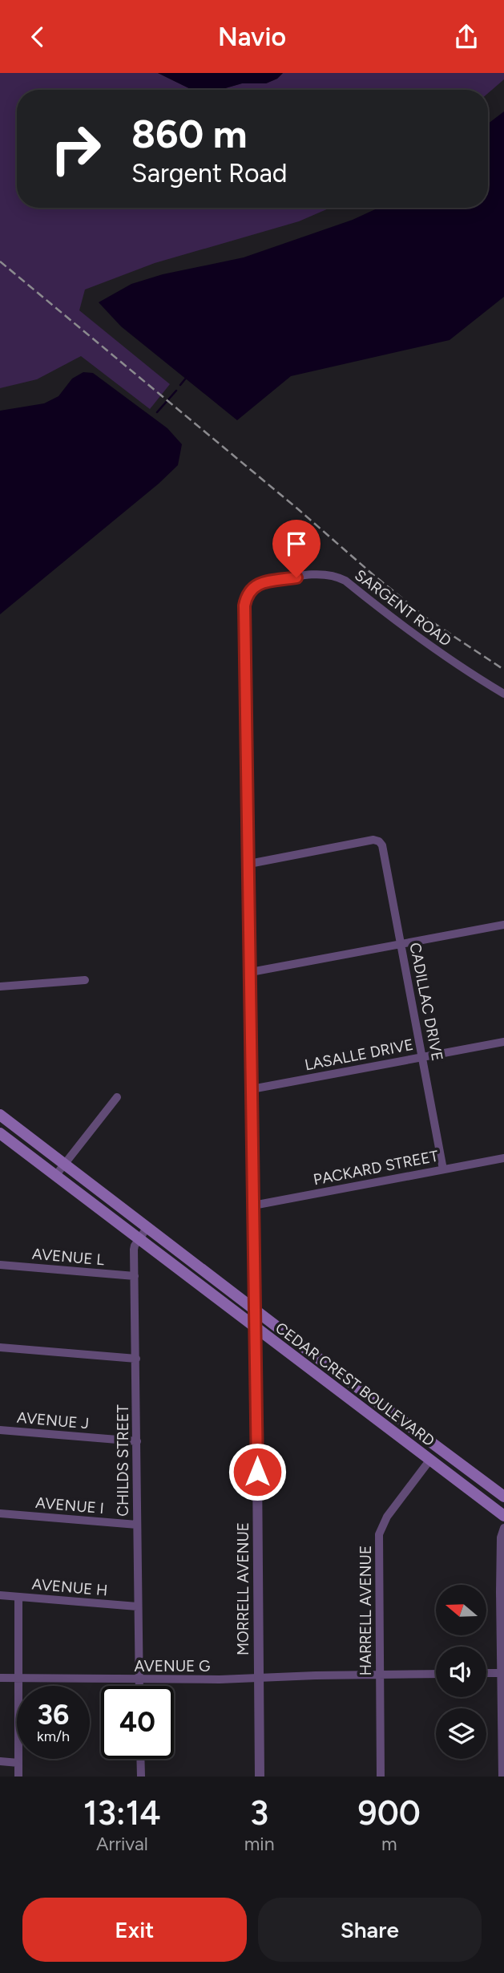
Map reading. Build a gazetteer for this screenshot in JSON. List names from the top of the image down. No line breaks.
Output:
{"streets":{"main road":["CEDAR CREST BOULEVARD"],"street":["SARGENT ROAD","CADILLAC DRIVE","LASALLE DRIVE","PACKARD STREET","AVENUE L","AVENUE J","CHILDS STREET","AVENUE I","AVENUE H","MORRELL AVENUE","HARRELL AVENUE","AVENUE G"]},"crossings":[["SARGENT ROAD","MORRELL AVENUE"],["CADILLAC DRIVE","LASALLE DRIVE"],["CADILLAC DRIVE","PACKARD STREET"],["CADILLAC DRIVE","MORRELL AVENUE"],["LASALLE DRIVE","MORRELL AVENUE"],["PACKARD STREET","MORRELL AVENUE"],["AVENUE L","CHILDS STREET"],["CEDAR CREST BOULEVARD","CHILDS STREET"],["CEDAR CREST BOULEVARD","MORRELL AVENUE"],["CEDAR CREST BOULEVARD","HARRELL AVENUE"],["AVENUE J","CHILDS STREET"],["CHILDS STREET","AVENUE I"],["CHILDS STREET","AVENUE H"],["CHILDS STREET","AVENUE G"],["MORRELL AVENUE","AVENUE G"],["HARRELL AVENUE","AVENUE G"]],"north":"left","page":{"header":"Navio","turn":["860 m","Sargent Road"],"speed":"36 km/h","limit":"40","eta":["13:14","Arrival","3","min","900","m"],"buttons":["Exit","Share"]}}
